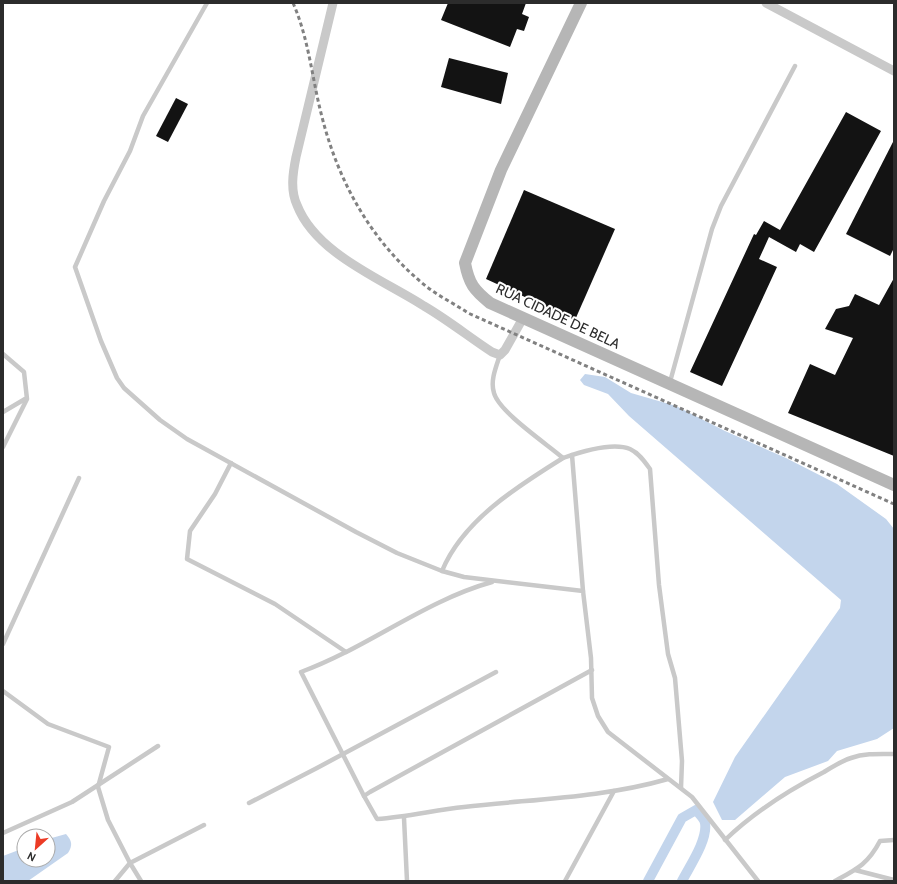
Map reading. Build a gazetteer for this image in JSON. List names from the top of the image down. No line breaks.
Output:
{"streets":{"street":["RUA CIDADE DE BELA"]},"north":"bottom left"}
